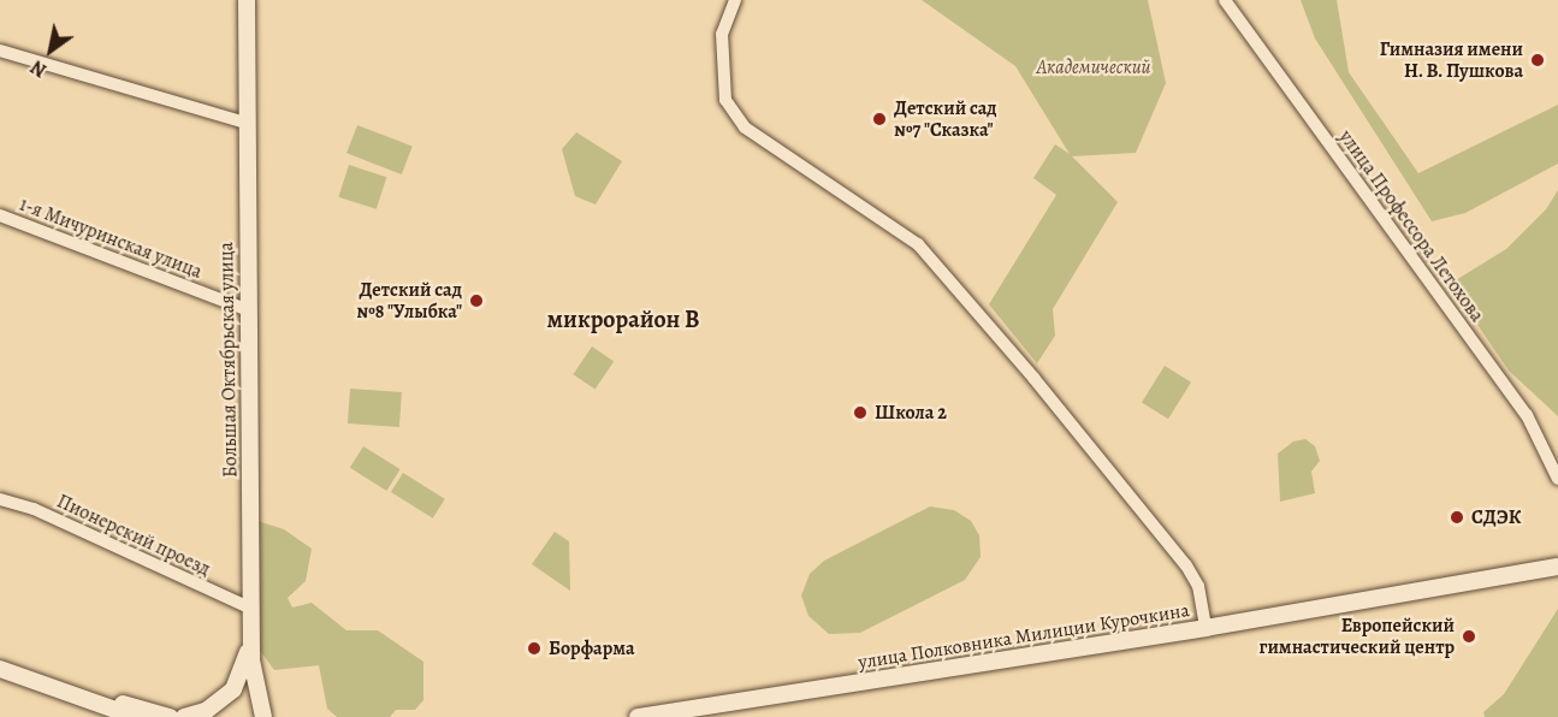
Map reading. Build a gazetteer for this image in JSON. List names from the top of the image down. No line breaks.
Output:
{"streets":{"main road":["Большая Октябрьская улица","улица Полковника Милиции Курочкина"],"street":["улица Профессора Летохова","1-я Мичуринская улица","Пионерский проезд"]},"crossings":[["1-я Мичуринская улица","Большая Октябрьская улица"],["Большая Октябрьская улица","Пионерский проезд"]],"districts":["микрорайон В"],"parks":["Академический"],"places":["Гимназия имени Н. В. Пушкова","Детский сад №7 \"Сказка\"","Детский сад №8 \"Улыбка\"","Школа 2","СДЭК","Европейский гимнастический центр","Борфарма"],"north":"bottom left"}
